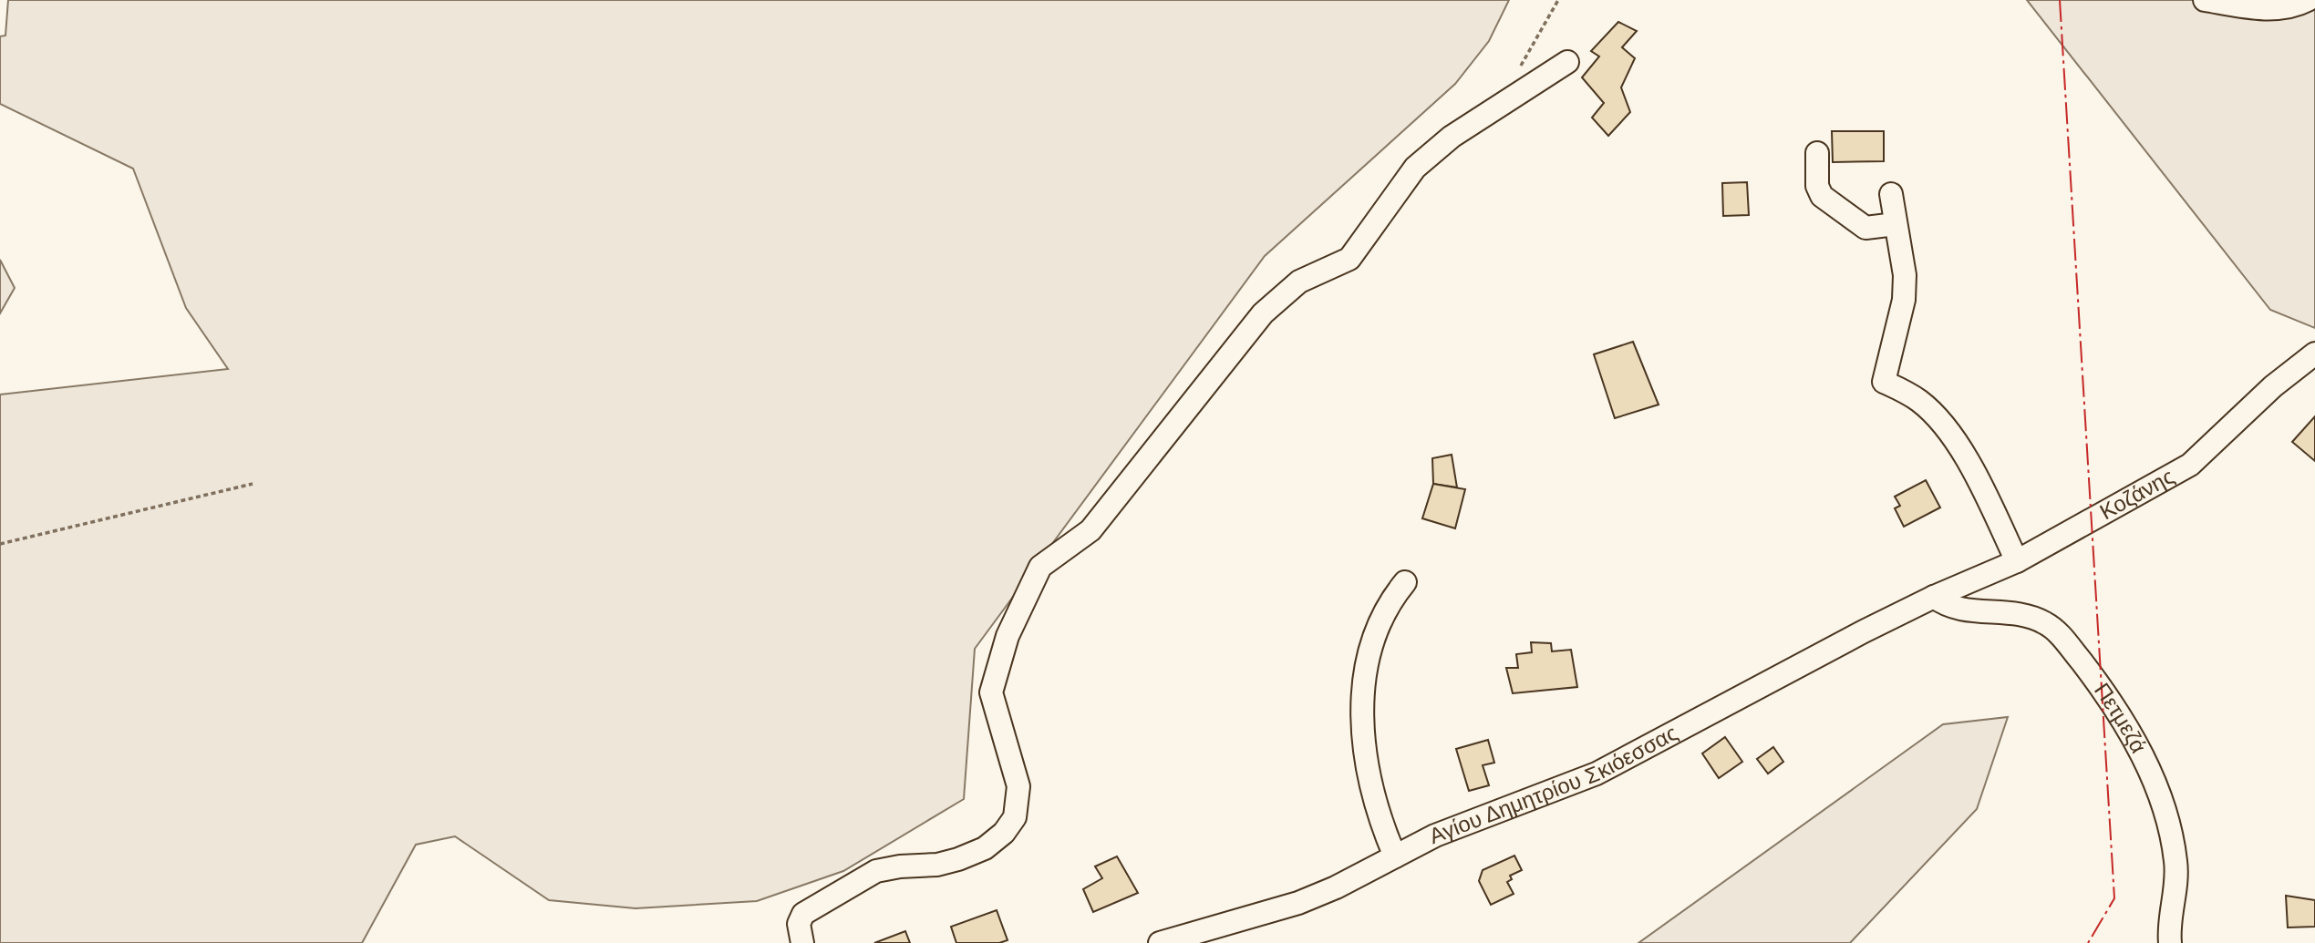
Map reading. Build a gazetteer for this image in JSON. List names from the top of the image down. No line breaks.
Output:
{"streets":{"street":["Κοζάνης","Πετμεζά","Αγίου Δημητρίου Σκιόεσσας"]},"crossings":[["Κοζάνης","Πετμεζά"],["Κοζάνης","Αγίου Δημητρίου Σκιόεσσας"],["Πετμεζά","Αγίου Δημητρίου Σκιόεσσας"]]}
